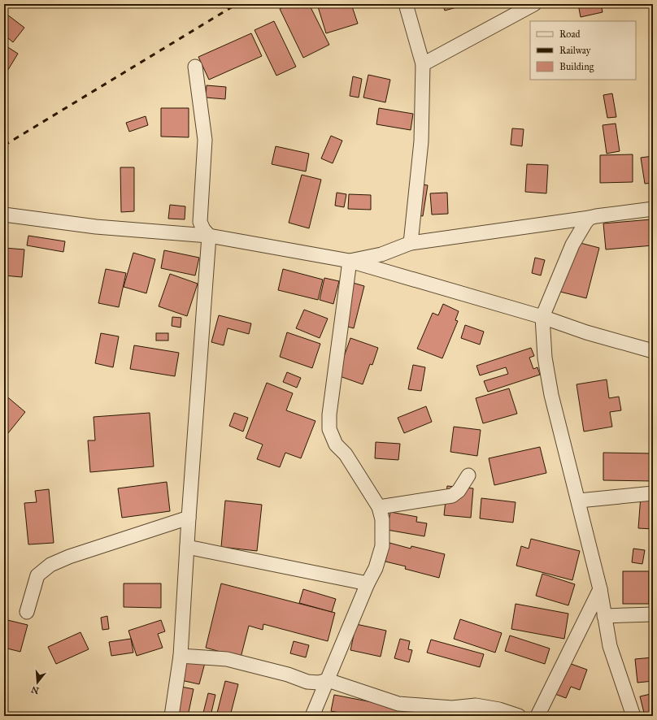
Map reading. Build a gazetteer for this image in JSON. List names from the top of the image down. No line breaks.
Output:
{"legend":["Road","Railway","Building"],"north":"bottom"}
